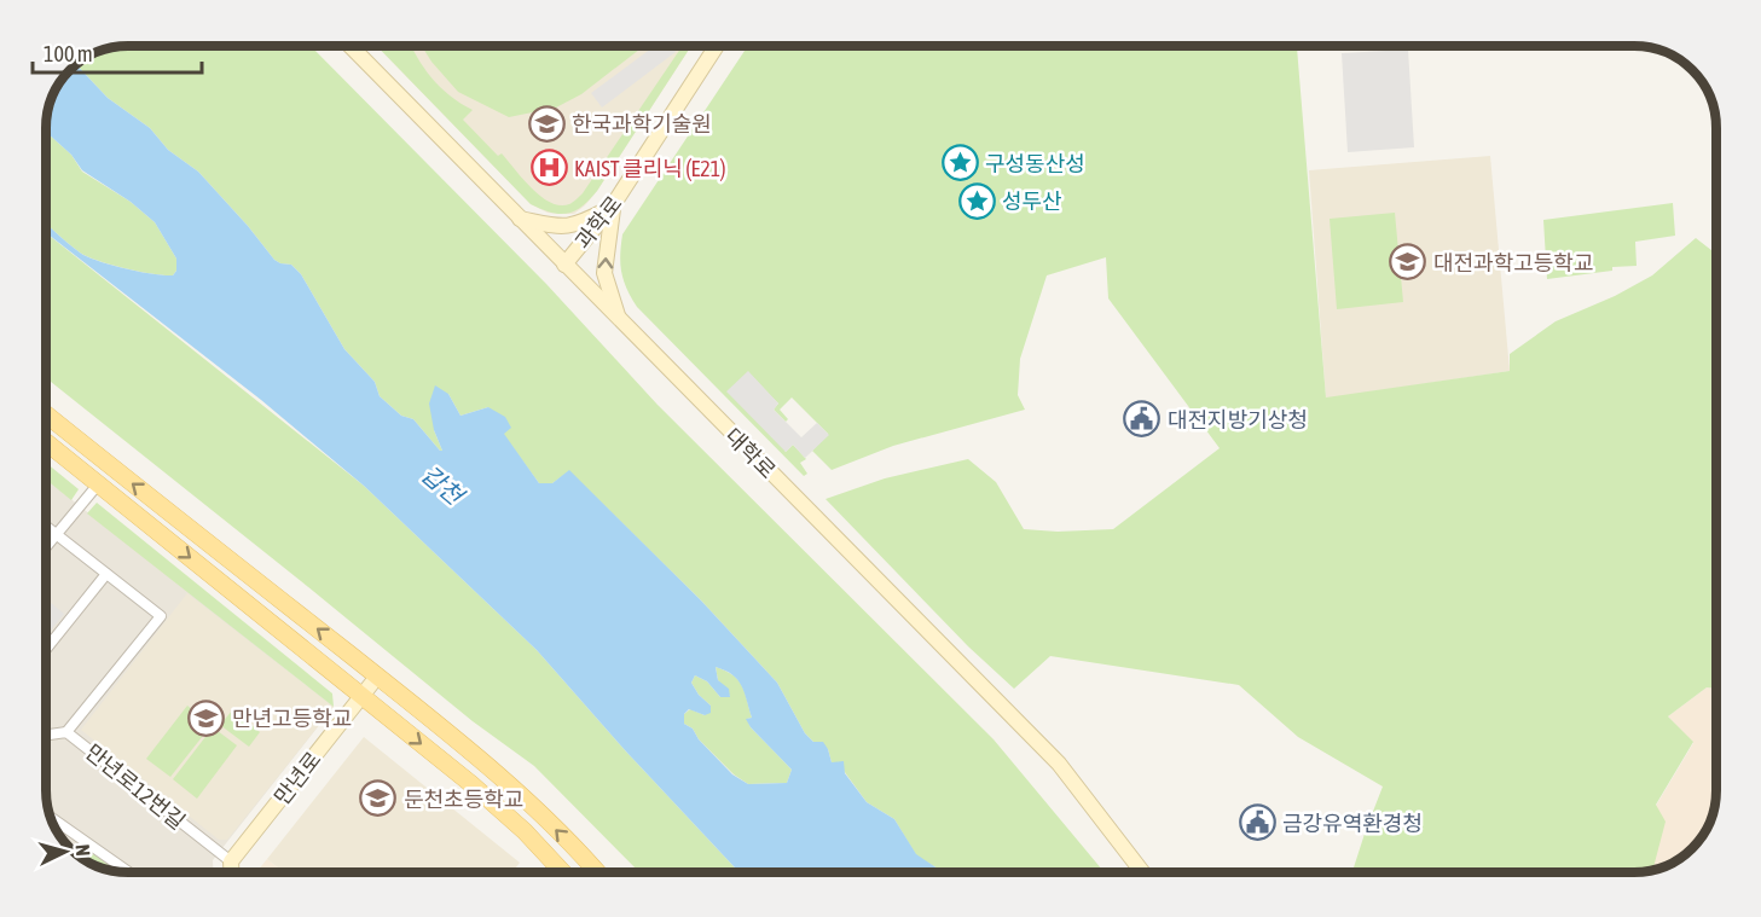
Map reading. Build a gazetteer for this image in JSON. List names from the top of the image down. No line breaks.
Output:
{"streets":{"main road":["과학로","대학로","만년로"],"street":["만년로12번길"]},"crossings":[["과학로","대학로"],["만년로","만년로12번길"]],"water":["갑천"],"places":{"school or university":["한국과학기술원","대전과학고등학교","만년고등학교","둔천초등학교"],"place":["구성동산성","성두산"],"hospital":["KAIST 클리닉 (E21)"],"public building":["대전지방기상청","금강유역환경청"]},"scale_bar":"100 m","north":"right"}
